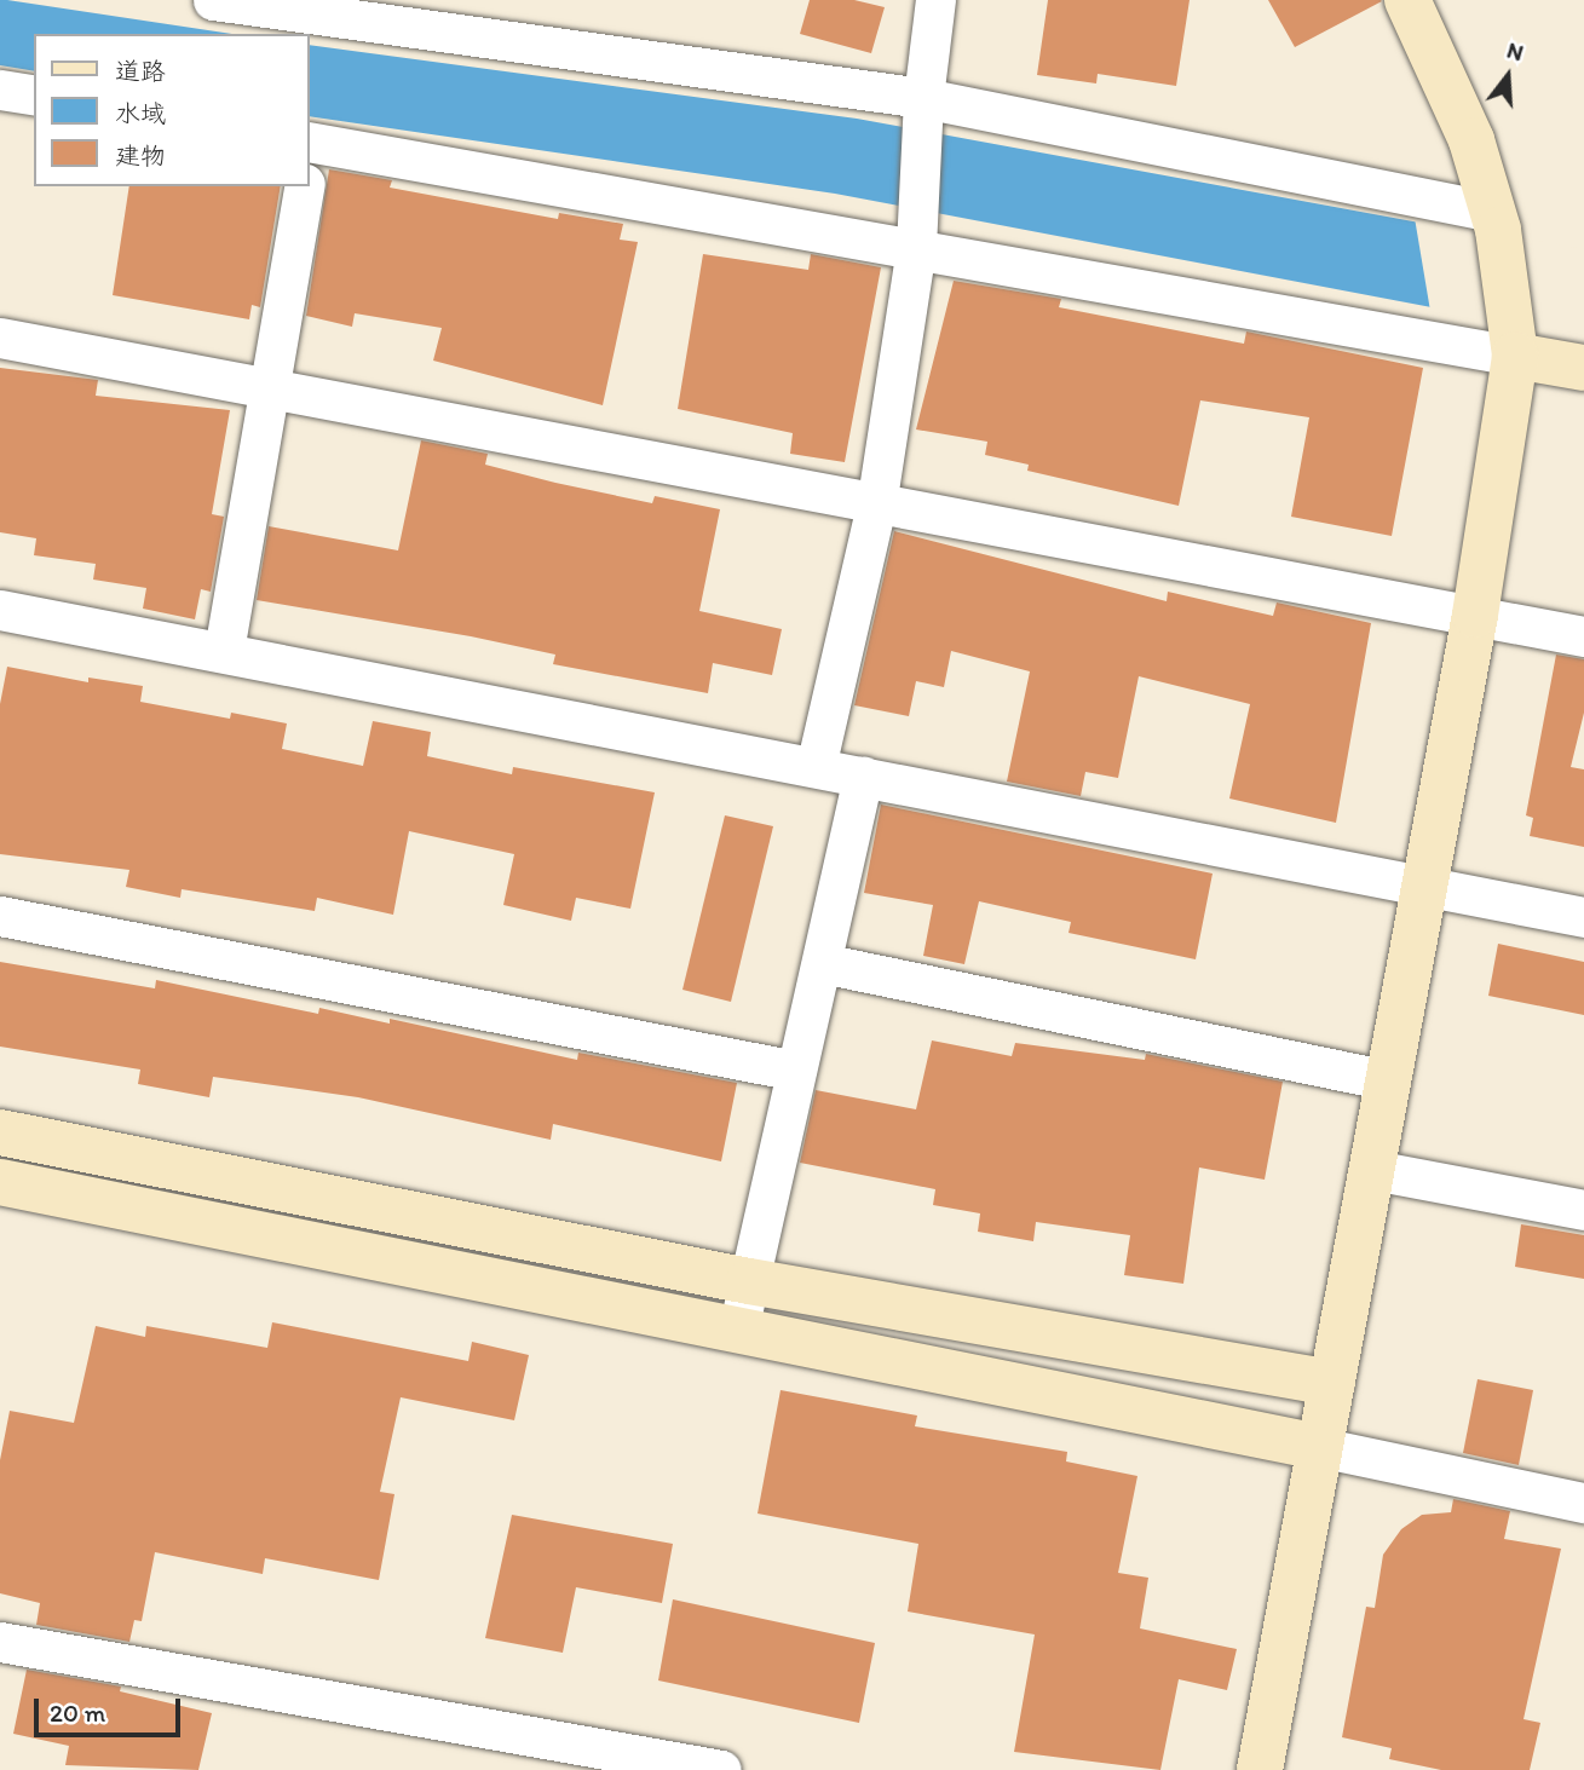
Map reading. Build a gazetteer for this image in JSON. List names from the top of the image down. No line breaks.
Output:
{"legend":["道路","水域","建物"],"scale_bar":"20 m","north":"top"}
